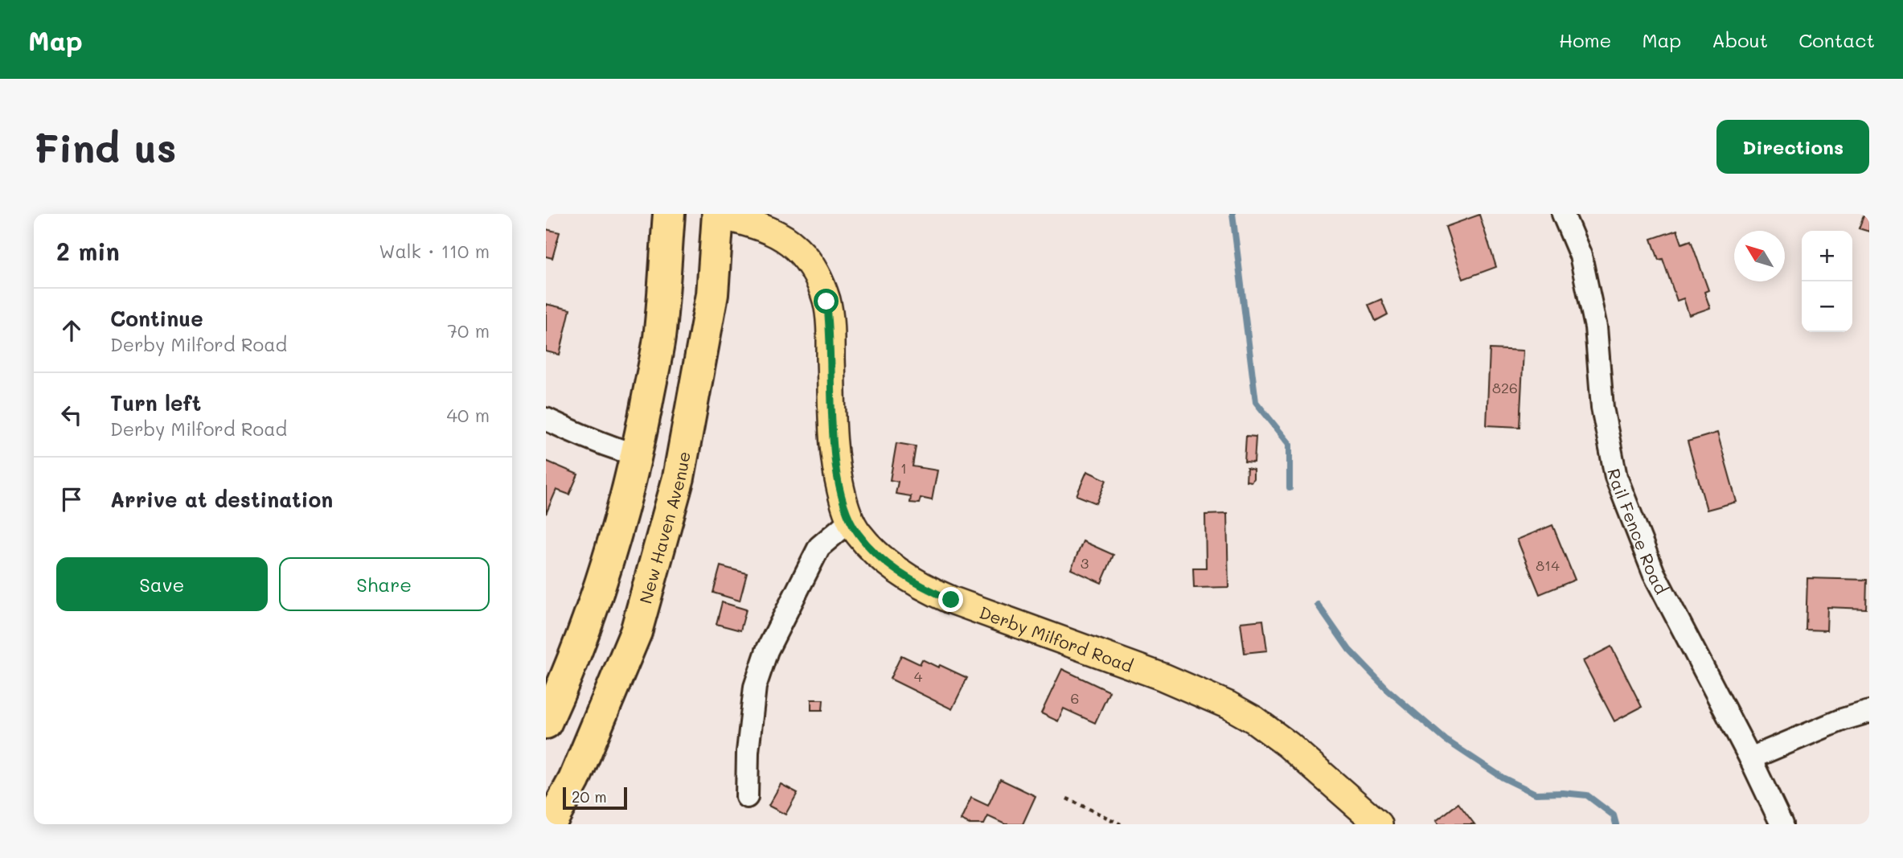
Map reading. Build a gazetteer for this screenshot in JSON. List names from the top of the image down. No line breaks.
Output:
{"streets":{"highway":["New Haven Avenue"],"main road":["Derby Milford Road"],"street":["Rail Fence Road"]},"crossings":[["New Haven Avenue","Derby Milford Road"]],"house_numbers":["826","1","3","814","4","6"],"scale_bar":"20 m","north":"top left","page":{"header":"Map","nav":["Home","Map","About","Contact"],"buttons":["Directions",["Save","Share"]],"title":"Find us","heading":["2 min","Walk · 110 m"],"map_buttons":["+","−"],"list":[["Continue","Derby Milford Road","70 m"],["Turn left","Derby Milford Road","40 m"],"Arrive at destination"],"scale":"20 m"}}
